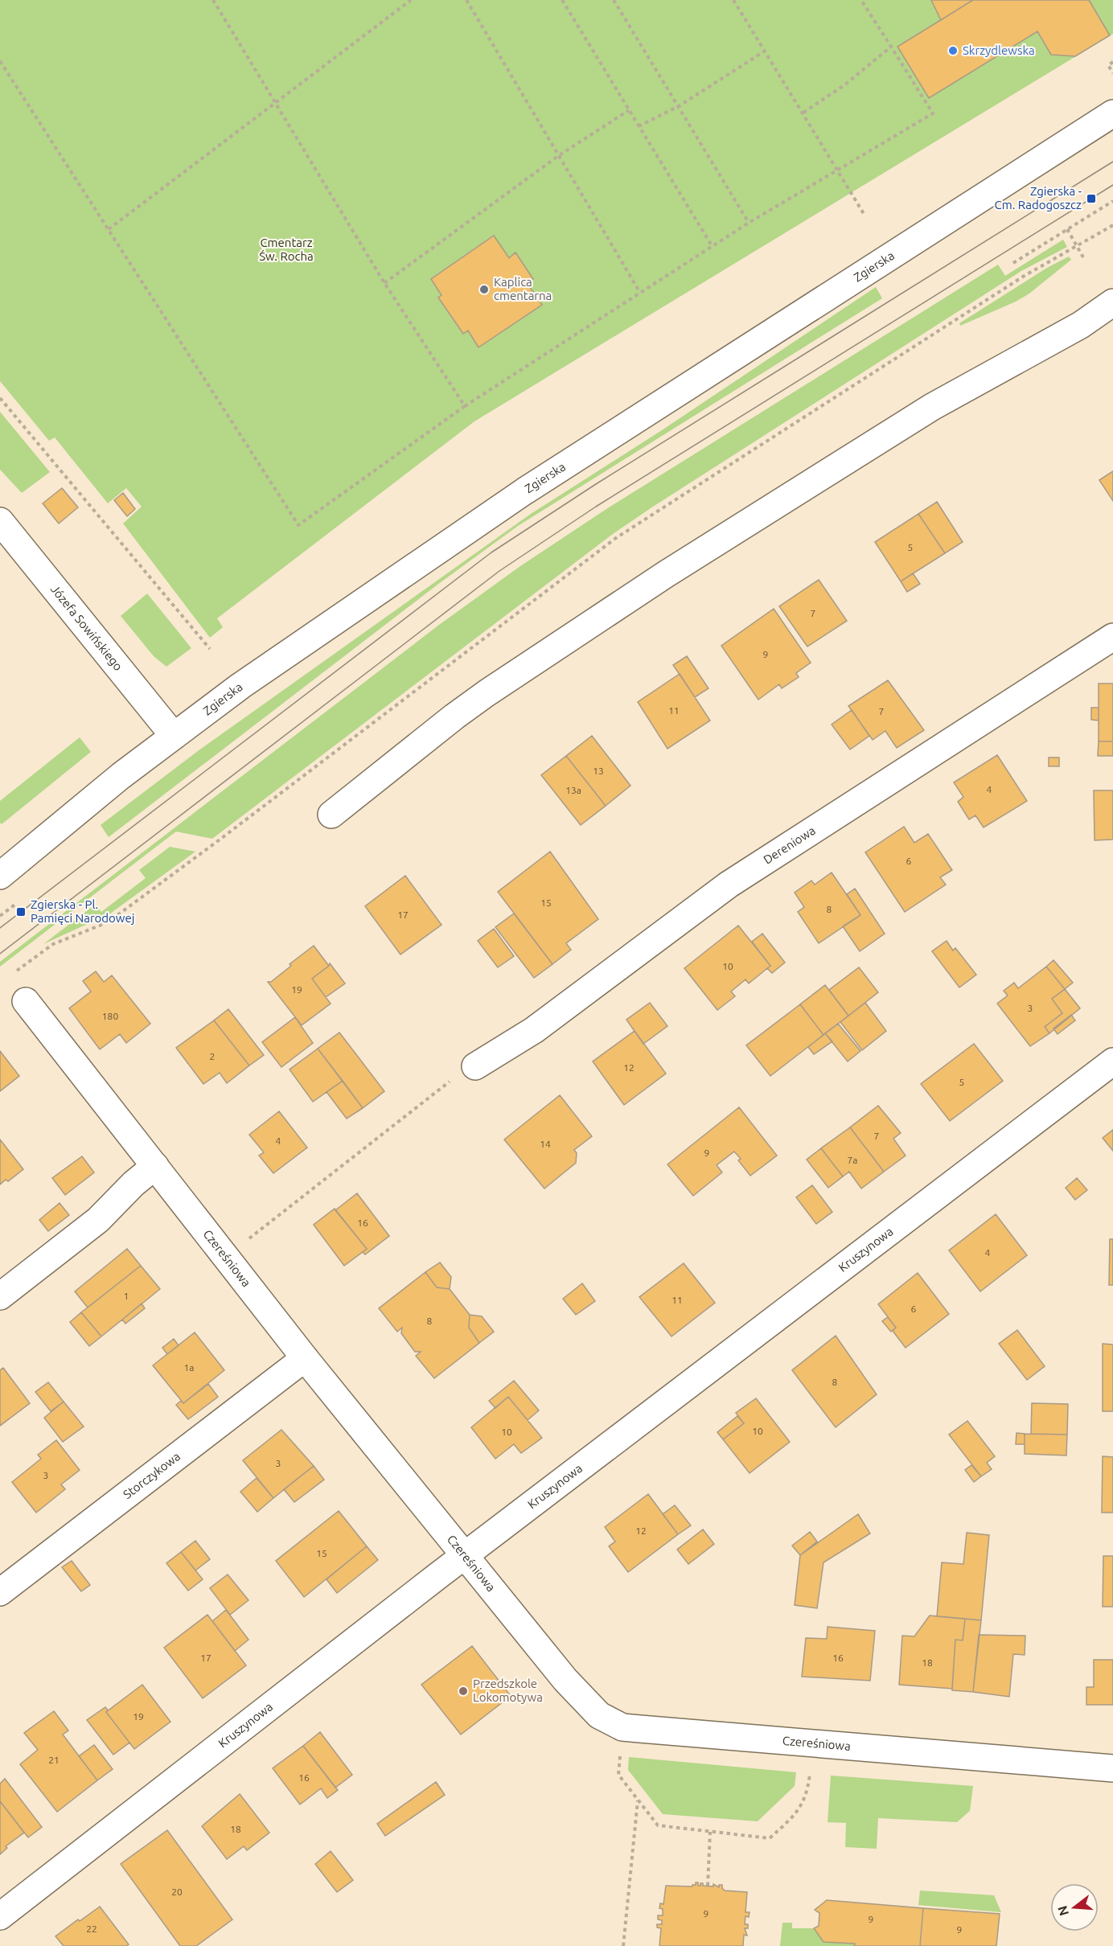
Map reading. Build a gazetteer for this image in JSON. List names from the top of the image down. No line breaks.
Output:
{"streets":{"street":["Zgierska","Józefa Sowińskiego","Dereniowa","Kruszynowa","Czereśniowa","Storczykowa"]},"crossings":[["Zgierska","Józefa Sowińskiego"],["Kruszynowa","Czereśniowa"],["Czereśniowa","Storczykowa"]],"parks":["Cmentarz Św. Rocha"],"places":{"other":["Skrzydlewska","Kaplica cmentarna","Przedszkole Lokomotywa"],"transit":["Zgierska - Cm. Radogoszcz","Zgierska - Pl. Pamięci Narodowej"]},"house_numbers":["5","7","9","11","7","13","4","13a","6","15","8","17","10","19","3","180","2","12","5","7","4","14","9","7a","16","4","1","11","6","8","1a","8","10","10","3","3","12","15","17","16","18","19","21","16","18","20","9","9","22","9"],"north":"left"}
